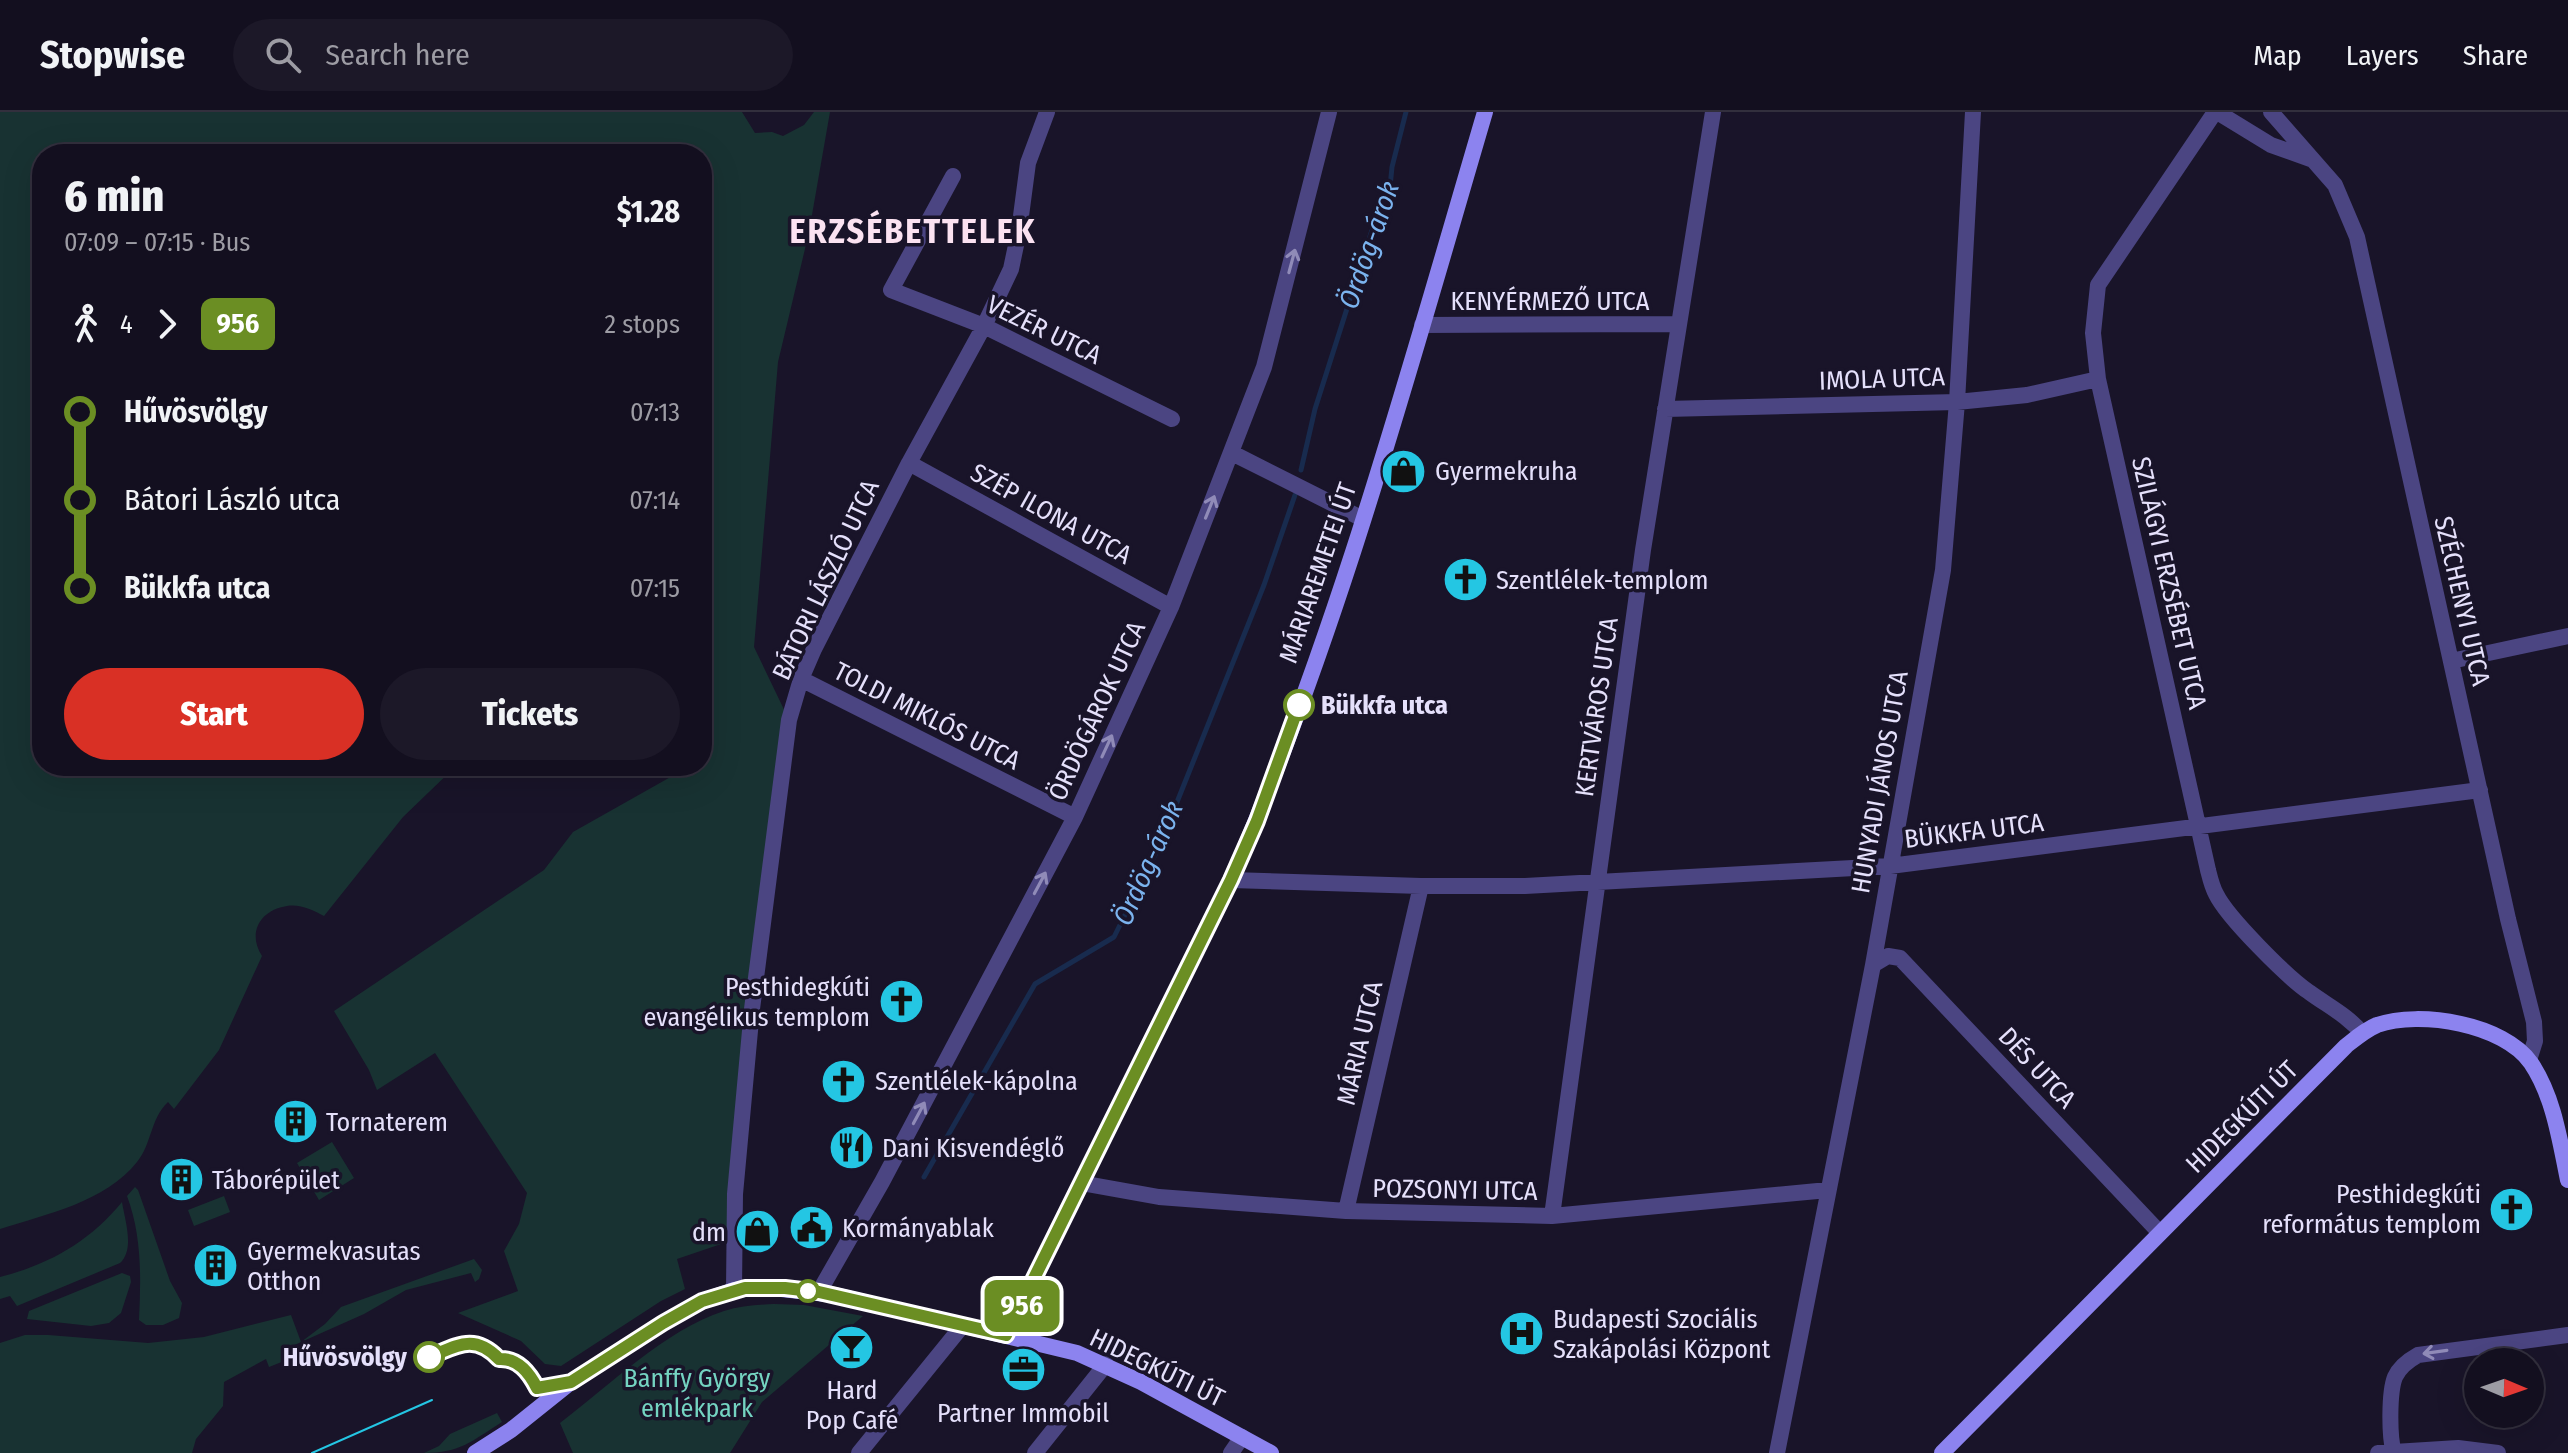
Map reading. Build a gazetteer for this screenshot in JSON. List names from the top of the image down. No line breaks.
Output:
{"streets":{"main road":["MÁRIAREMETEI ÚT","HIDEGKÚTI ÚT"],"street":["KENYÉRMEZŐ UTCA","VEZÉR UTCA","IMOLA UTCA","SZÉP ILONA UTCA","BÁTORI LÁSZLÓ UTCA","SZILÁGYI ERZSÉBET UTCA","SZÉCHENYI UTCA","KERTVÁROS UTCA","ÖRDÖGÁROK UTCA","TOLDI MIKLÓS UTCA","HUNYADI JÁNOS UTCA","BÜKKFA UTCA","MÁRIA UTCA","DÉS UTCA","POZSONYI UTCA"]},"crossings":[["KENYÉRMEZŐ UTCA","MÁRIAREMETEI ÚT"],["KENYÉRMEZŐ UTCA","KERTVÁROS UTCA"],["VEZÉR UTCA","BÁTORI LÁSZLÓ UTCA"],["IMOLA UTCA","SZILÁGYI ERZSÉBET UTCA"],["IMOLA UTCA","KERTVÁROS UTCA"],["IMOLA UTCA","HUNYADI JÁNOS UTCA"],["SZÉP ILONA UTCA","BÁTORI LÁSZLÓ UTCA"],["SZÉP ILONA UTCA","ÖRDÖGÁROK UTCA"],["MÁRIAREMETEI ÚT","BÜKKFA UTCA"],["MÁRIAREMETEI ÚT","HIDEGKÚTI ÚT"],["MÁRIAREMETEI ÚT","POZSONYI UTCA"],["BÁTORI LÁSZLÓ UTCA","TOLDI MIKLÓS UTCA"],["BÁTORI LÁSZLÓ UTCA","HIDEGKÚTI ÚT"],["SZILÁGYI ERZSÉBET UTCA","BÜKKFA UTCA"],["SZILÁGYI ERZSÉBET UTCA","HIDEGKÚTI ÚT"],["SZÉCHENYI UTCA","BÜKKFA UTCA"],["SZÉCHENYI UTCA","HIDEGKÚTI ÚT"],["KERTVÁROS UTCA","BÜKKFA UTCA"],["KERTVÁROS UTCA","POZSONYI UTCA"],["ÖRDÖGÁROK UTCA","TOLDI MIKLÓS UTCA"],["ÖRDÖGÁROK UTCA","HIDEGKÚTI ÚT"],["HUNYADI JÁNOS UTCA","BÜKKFA UTCA"],["HUNYADI JÁNOS UTCA","DÉS UTCA"],["HUNYADI JÁNOS UTCA","POZSONYI UTCA"],["BÜKKFA UTCA","MÁRIA UTCA"],["MÁRIA UTCA","POZSONYI UTCA"],["DÉS UTCA","HIDEGKÚTI ÚT"]],"one_way":["ÖRDÖGÁROK UTCA"],"districts":["ERZSÉBETTELEK"],"water":["Ördög-árok"],"parks":["Bánffy György emlékpark"],"places":{"shop":["Gyermekruha","dm"],"church":["Szentlélek-templom","Pesthidegkúti evangélikus templom","Szentlélek-kápolna","Pesthidegkúti református templom"],"other":["Bükkfa utca","Hűvösvölgy"],"building":["Tornaterem","Táborépület","Gyermekvasutas Otthon"],"restaurant":["Dani Kisvendéglő"],"public building":["Kormányablak"],"hospital":["Budapesti Szociális Szakápolási Központ"],"bar":["Hard Pop Café"],"office":["Partner Immobil"]},"lines":["bus line 956"],"north":"right","page":{"header":"Stopwise","search":"Search here","nav":["Map","Layers","Share"],"on_map":"956","heading":["6 min","07:09 – 07:15 · Bus","$1.28"],"legs":["4","956","2 stops"],"list":[{"name":"Hűvösvölgy","value":"07:13"},{"name":"Bátori László utca","value":"07:14"},{"name":"Bükkfa utca","value":"07:15"}],"buttons":["Start","Tickets"]}}
